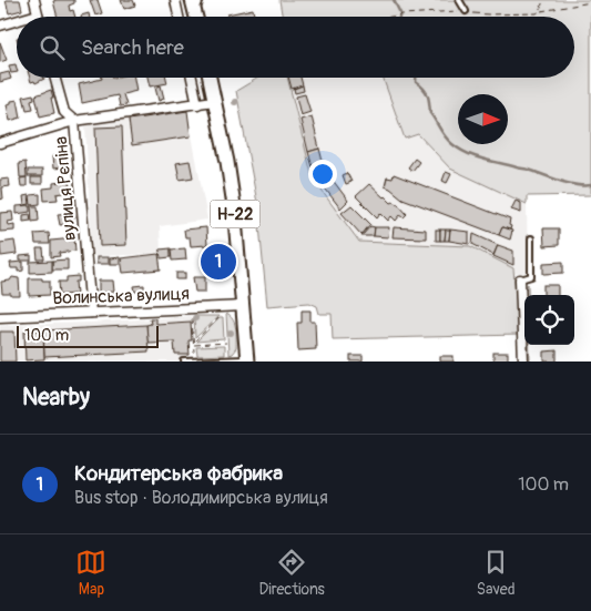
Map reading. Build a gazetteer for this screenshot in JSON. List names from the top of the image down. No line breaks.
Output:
{"streets":{"main road":["Н-22"],"street":["вулиця Рєпіна","Волинська вулиця"]},"crossings":[["вулиця Рєпіна","Волинська вулиця"],["Н-22","Волинська вулиця"]],"scale_bar":"100 m","north":"right","page":{"search":"Search here","pins":"1","scale":"100 m","heading":"Nearby","list":[{"mark":"1","name":"Кондитерська фабрика","note":"Bus stop · Володимирська вулиця","value":"100 m"}],"nav":["Map","Directions","Saved"]}}
